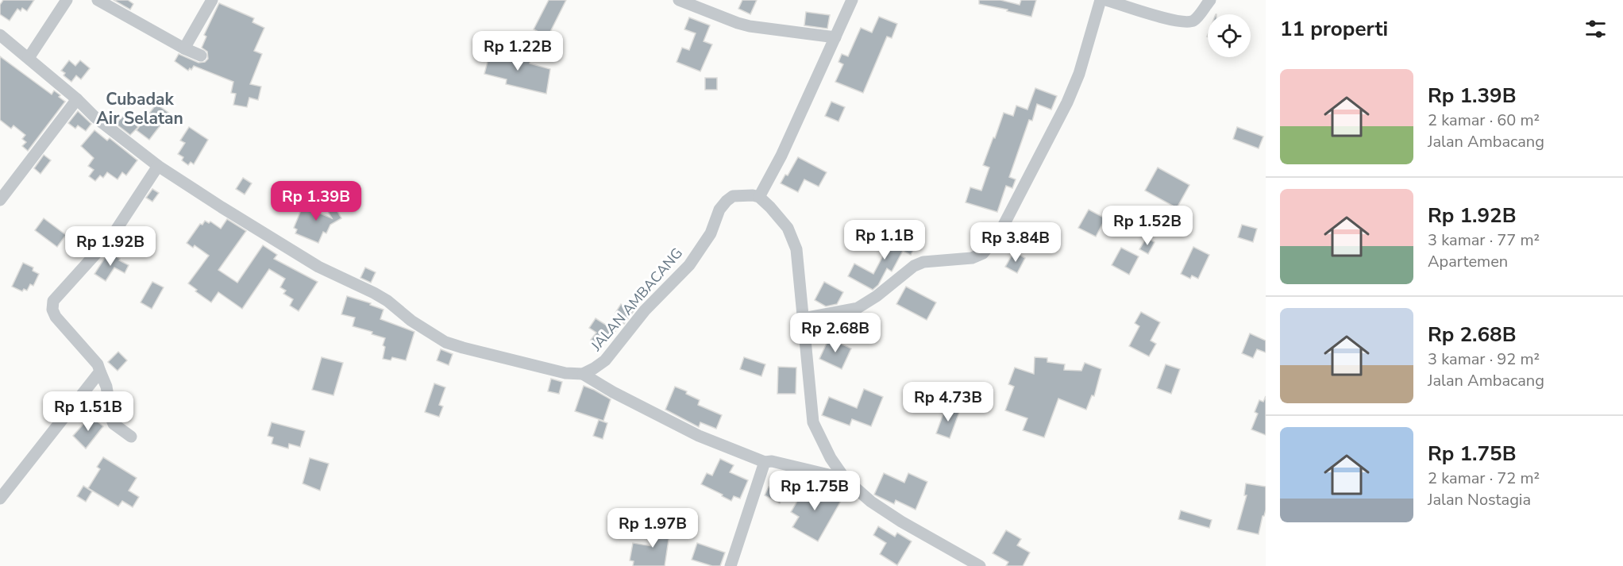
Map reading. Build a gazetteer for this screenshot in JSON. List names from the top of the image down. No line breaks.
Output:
{"streets":{"street":["JALAN AMBACANG"]},"districts":["Cubadak Air Selatan"],"page":{"heading":"11 properti","price":["Rp 1.22B","Rp 1.39B","Rp 1.52B","Rp 1.1B","Rp 3.84B","Rp 1.92B","Rp 2.68B","Rp 4.73B","Rp 1.51B","Rp 1.75B","Rp 1.97B"],"list":[{"name":"Rp 1.39B","note":"2 kamar · 60 m² · Jalan Ambacang"},{"name":"Rp 1.92B","note":"3 kamar · 77 m² · Apartemen"},{"name":"Rp 2.68B","note":"3 kamar · 92 m² · Jalan Ambacang"},{"name":"Rp 1.75B","note":"2 kamar · 72 m² · Jalan Nostagia"}]}}
